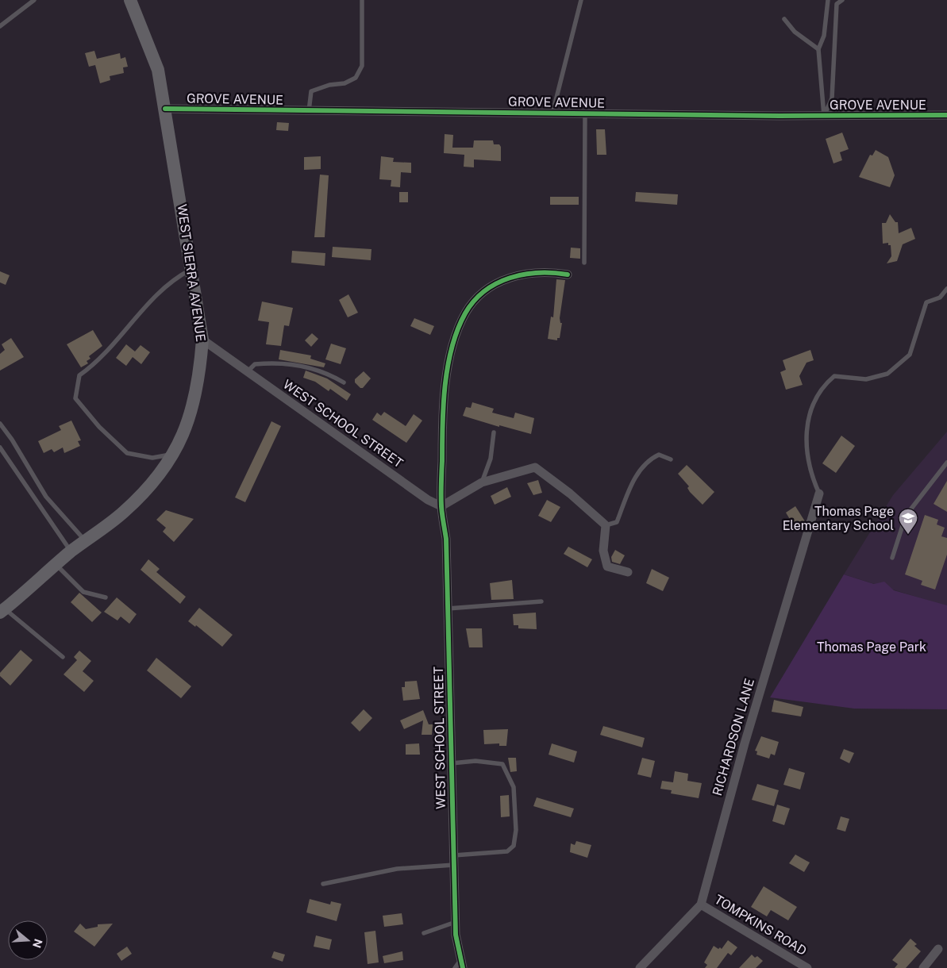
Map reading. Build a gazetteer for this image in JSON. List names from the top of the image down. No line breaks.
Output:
{"streets":{"main road":["WEST SIERRA AVENUE"],"street":["GROVE AVENUE","WEST SCHOOL STREET","RICHARDSON LANE","TOMPKINS ROAD"]},"crossings":[["GROVE AVENUE","WEST SIERRA AVENUE"],["WEST SIERRA AVENUE","WEST SCHOOL STREET"],["RICHARDSON LANE","TOMPKINS ROAD"]],"parks":["Thomas Page Park"],"places":{"school or university":["Thomas Page Elementary School"]},"north":"right"}
